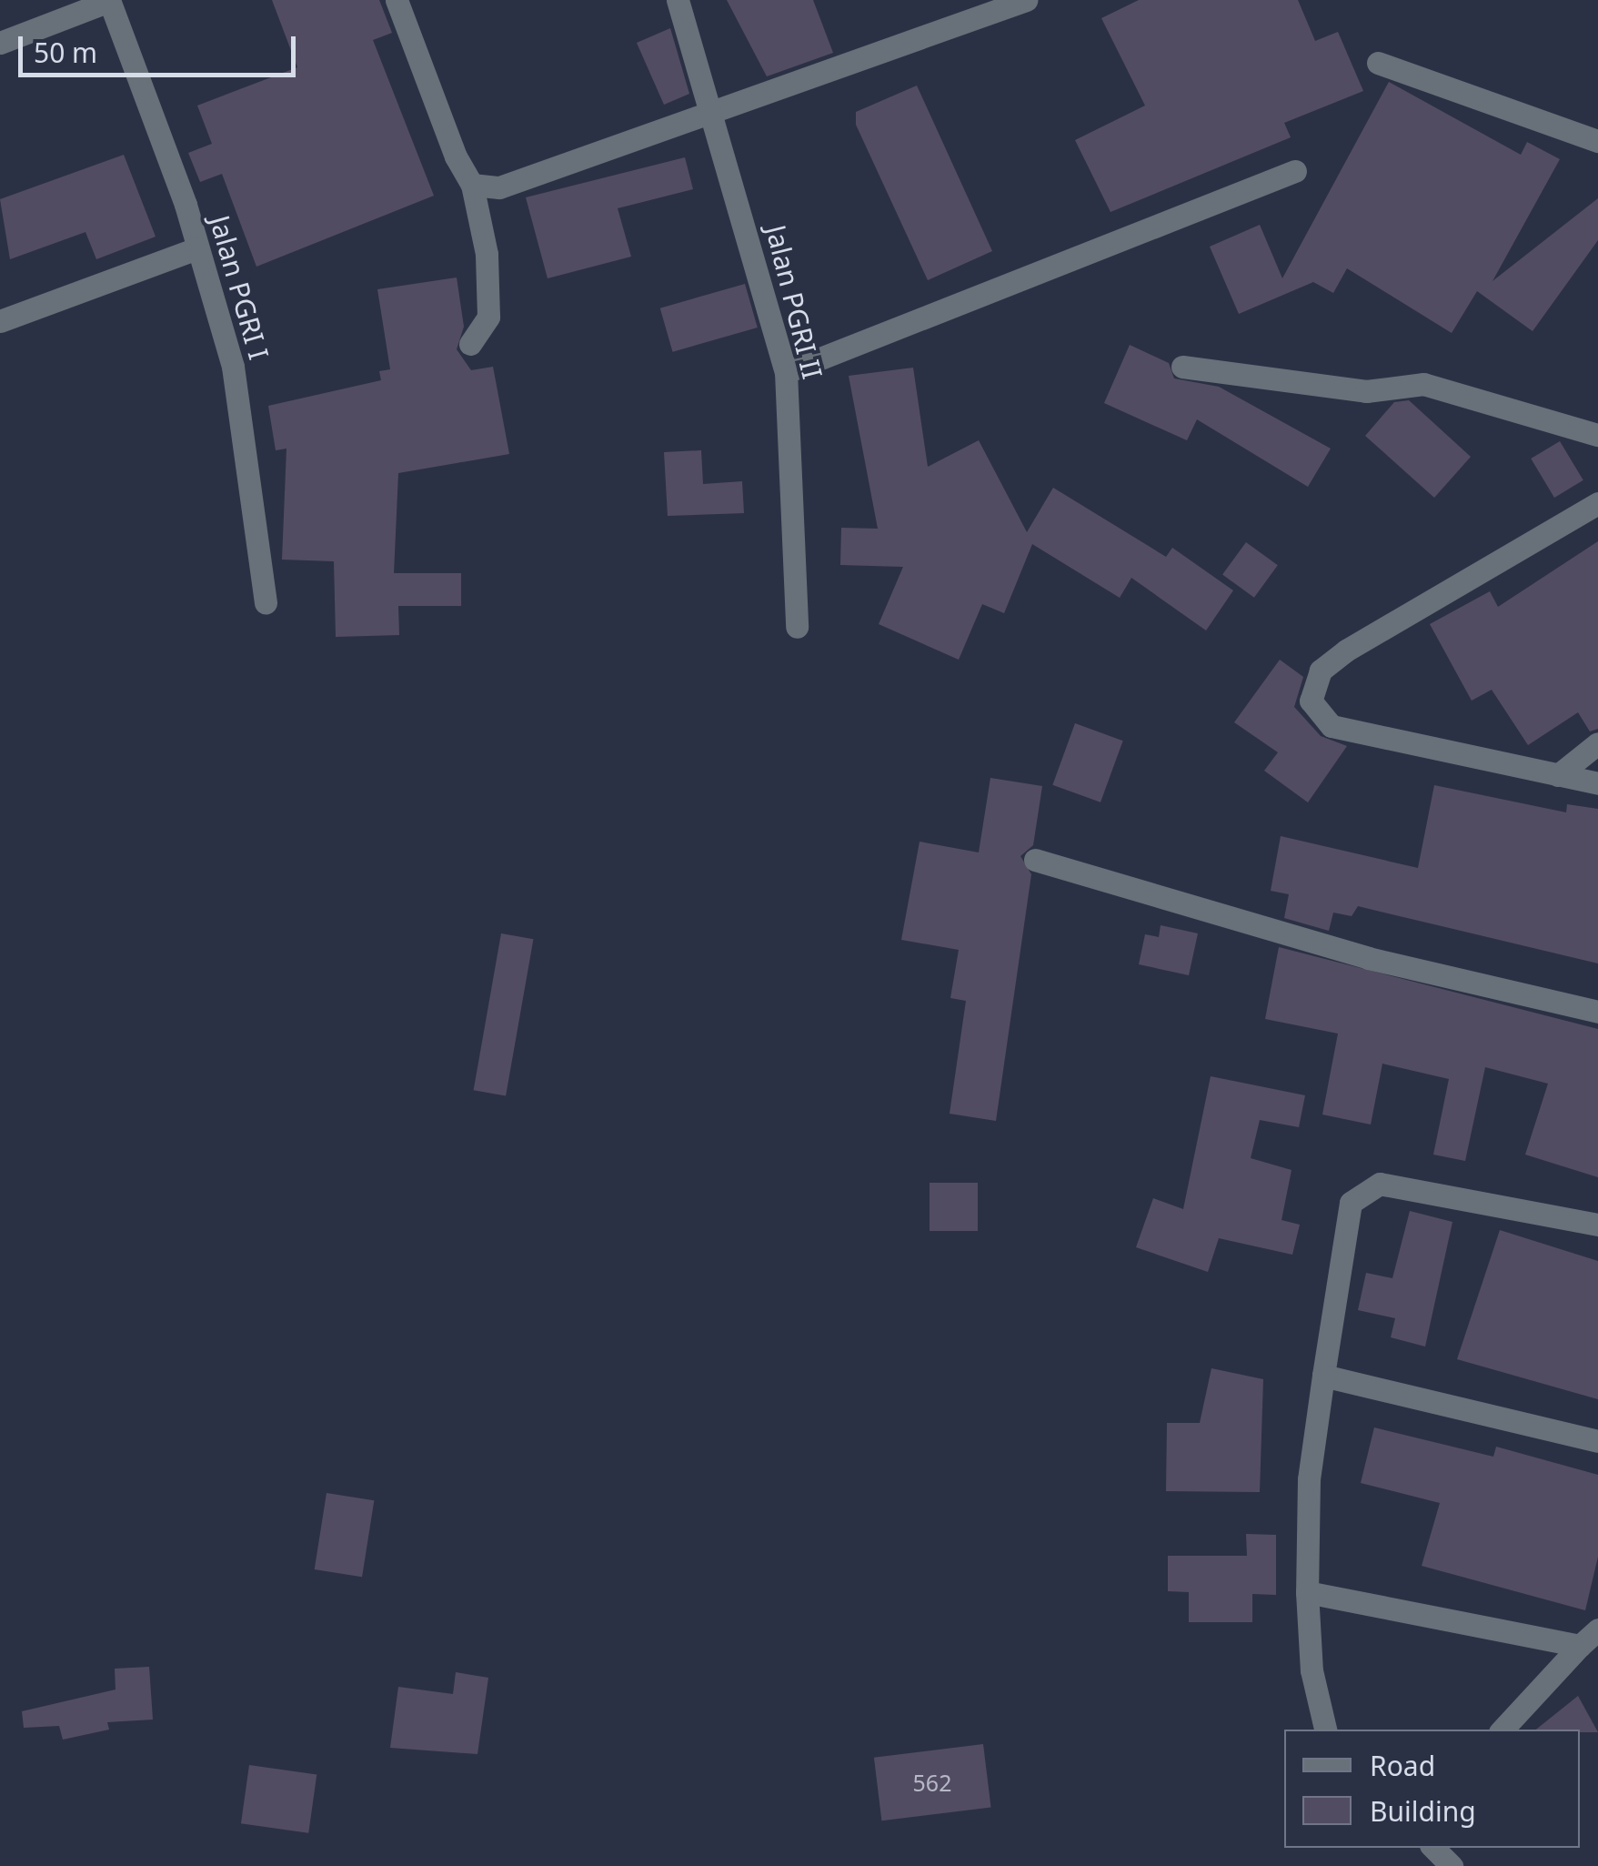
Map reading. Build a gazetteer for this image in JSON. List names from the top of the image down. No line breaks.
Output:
{"streets":{"street":["Jalan PGRI I","Jalan PGRI II"]},"house_numbers":["562"],"legend":["Road","Building"],"scale_bar":"50 m"}
